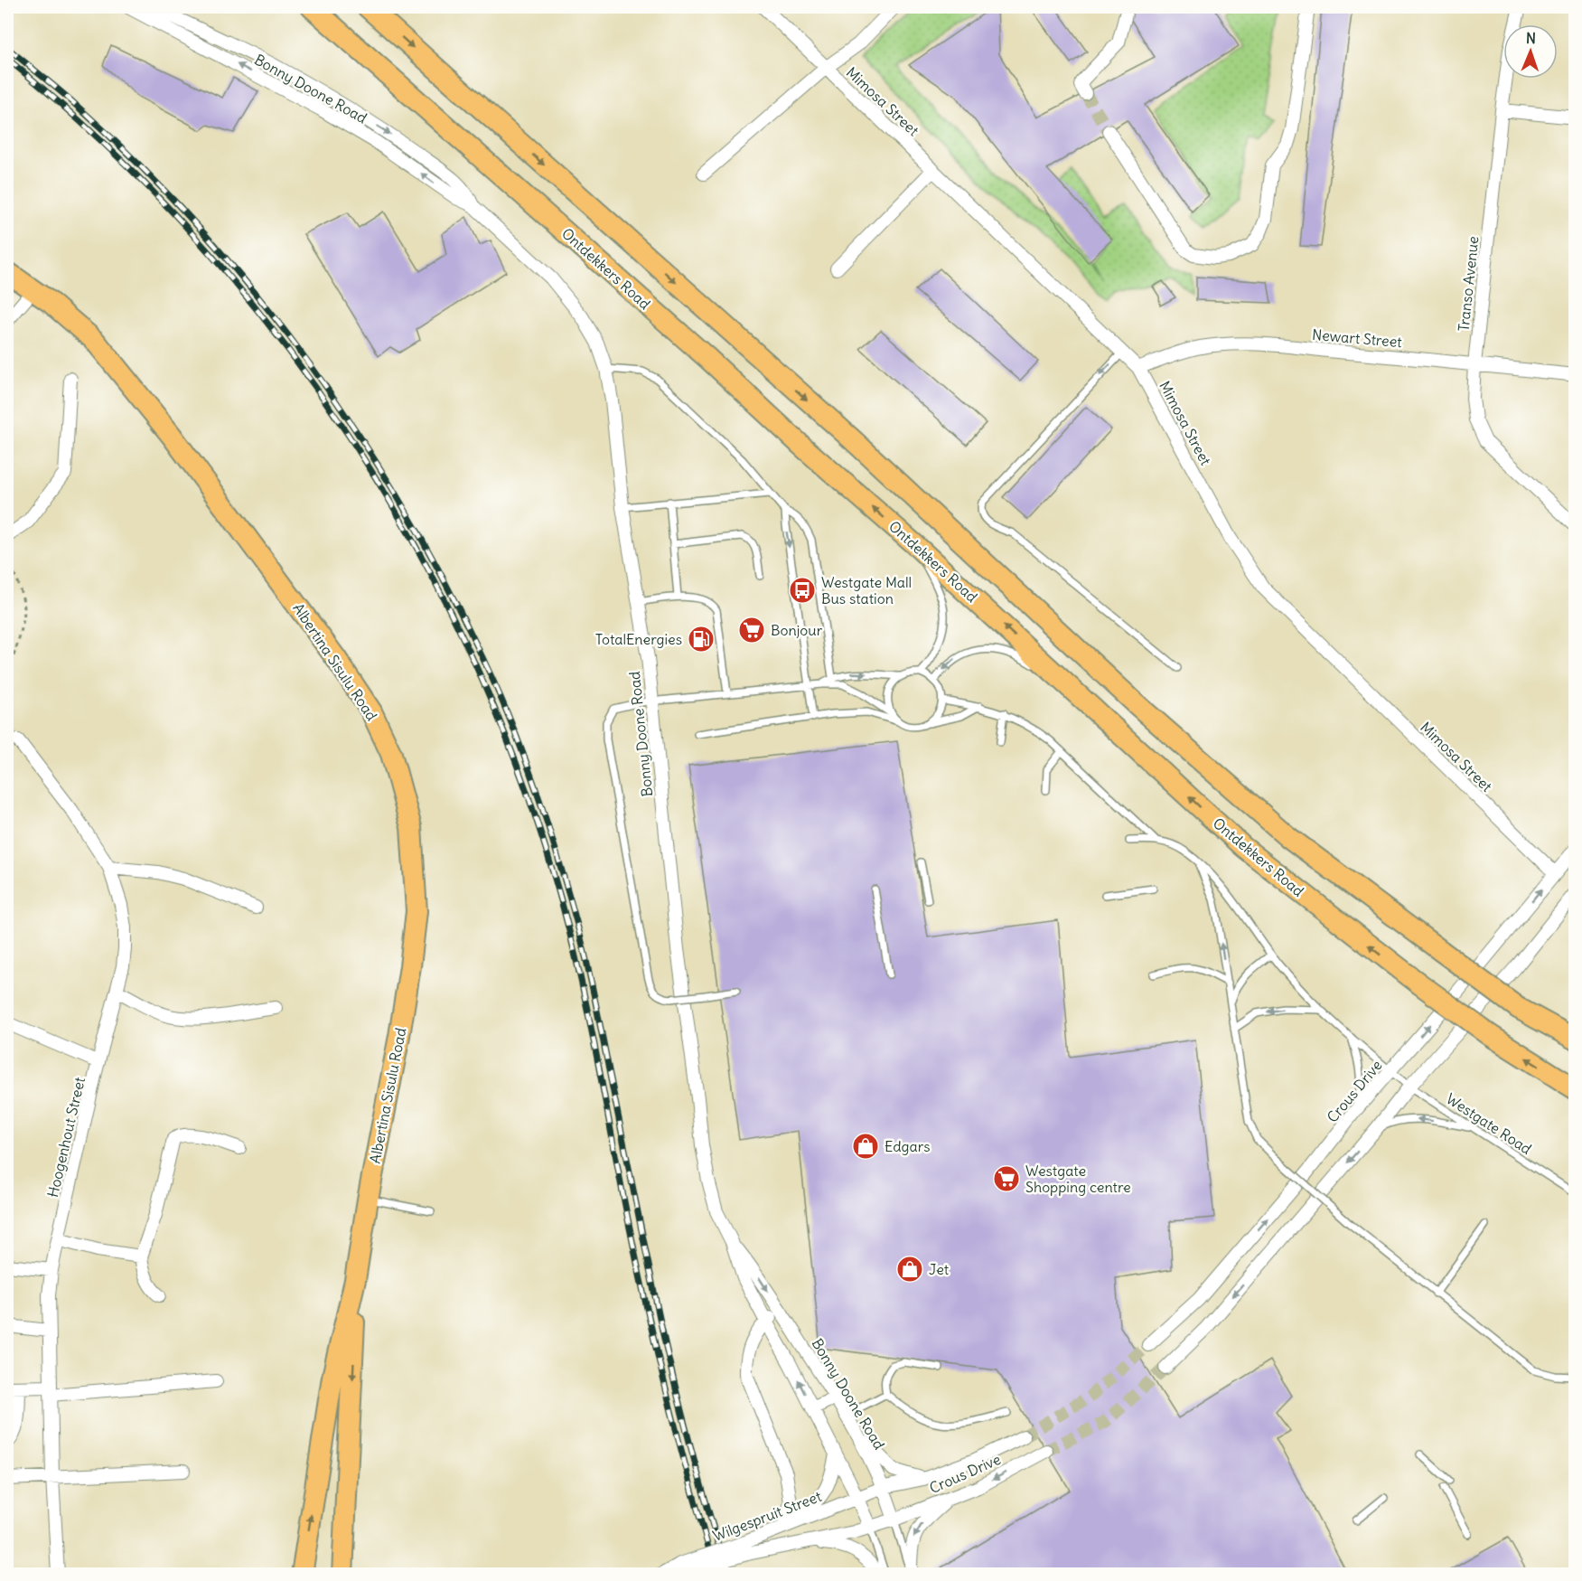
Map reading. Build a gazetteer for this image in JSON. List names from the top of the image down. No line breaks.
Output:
{"streets":{"main road":["Ontdekkers Road","Albertina Sisulu Road"],"street":["Bonny Doone Road","Mimosa Street","Transo Avenue","Newart Street","Crous Drive","Hoogenhout Street","Wilgespruit Street"],"lane":["Westgate Road"]},"crossings":[["Bonny Doone Road","Crous Drive"],["Bonny Doone Road","Wilgespruit Street"],["Mimosa Street","Newart Street"],["Mimosa Street","Crous Drive"],["Transo Avenue","Newart Street"],["Crous Drive","Westgate Road"],["Crous Drive","Wilgespruit Street"]],"places":{"bus stop":["Westgate Mall Bus station"],"supermarket":["Bonjour","Westgate Shopping centre"],"fuel station":["TotalEnergies"],"shop":["Edgars","Jet"]},"north":"top"}
